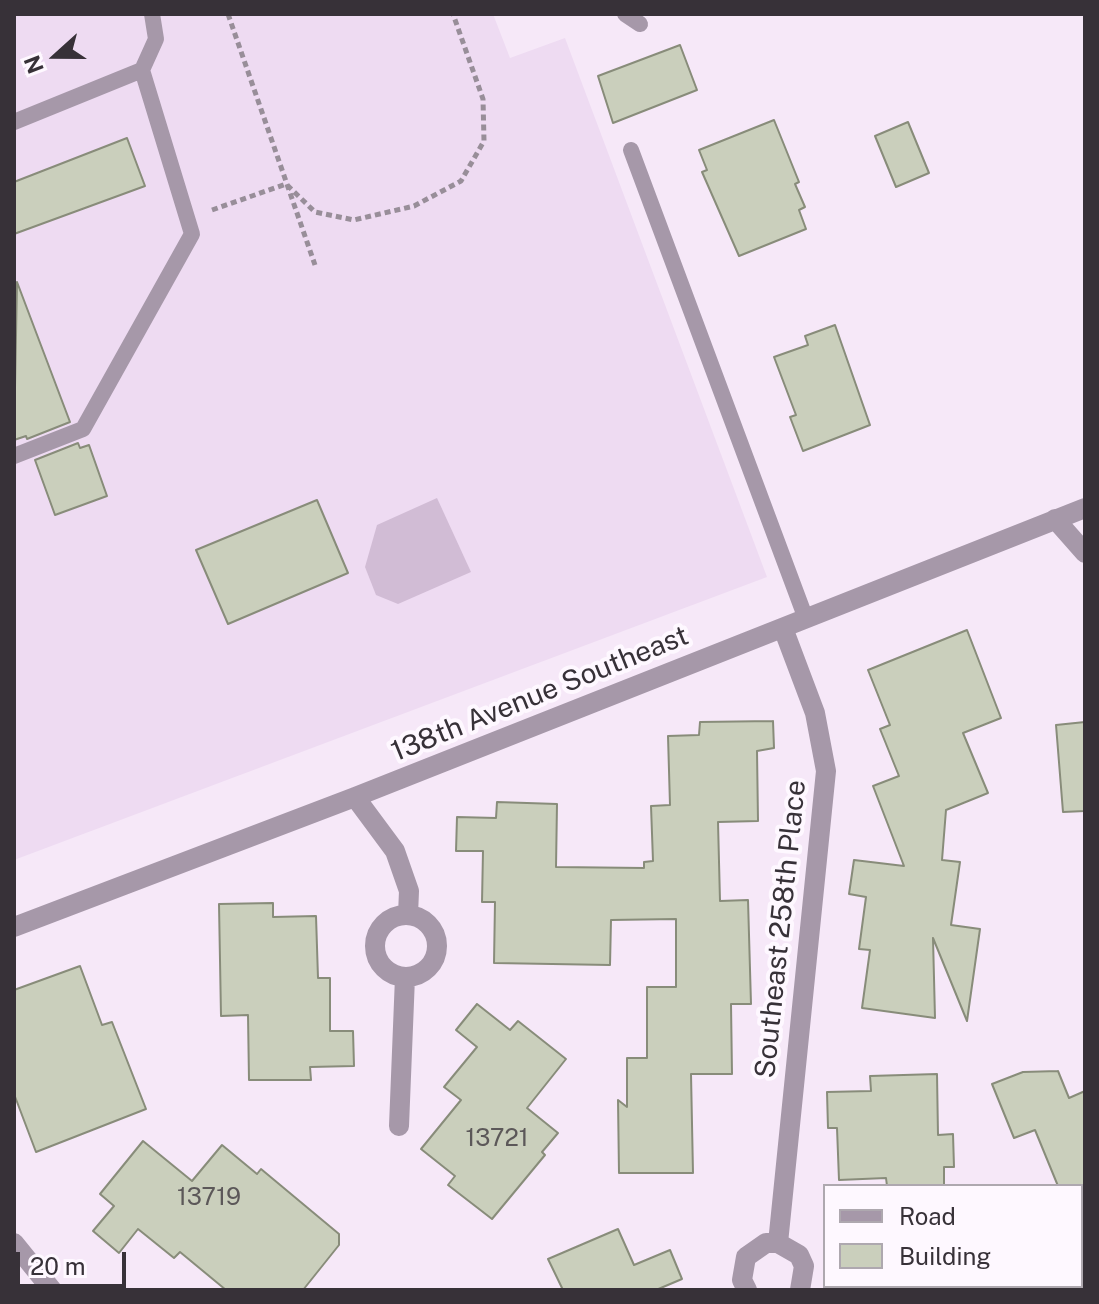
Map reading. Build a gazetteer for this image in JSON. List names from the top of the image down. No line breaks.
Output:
{"streets":{"street":["138th Avenue Southeast","Southeast 258th Place"]},"crossings":[["138th Avenue Southeast","Southeast 258th Place"]],"house_numbers":["13721","13719"],"legend":["Road","Building"],"scale_bar":"20 m","north":"left"}
